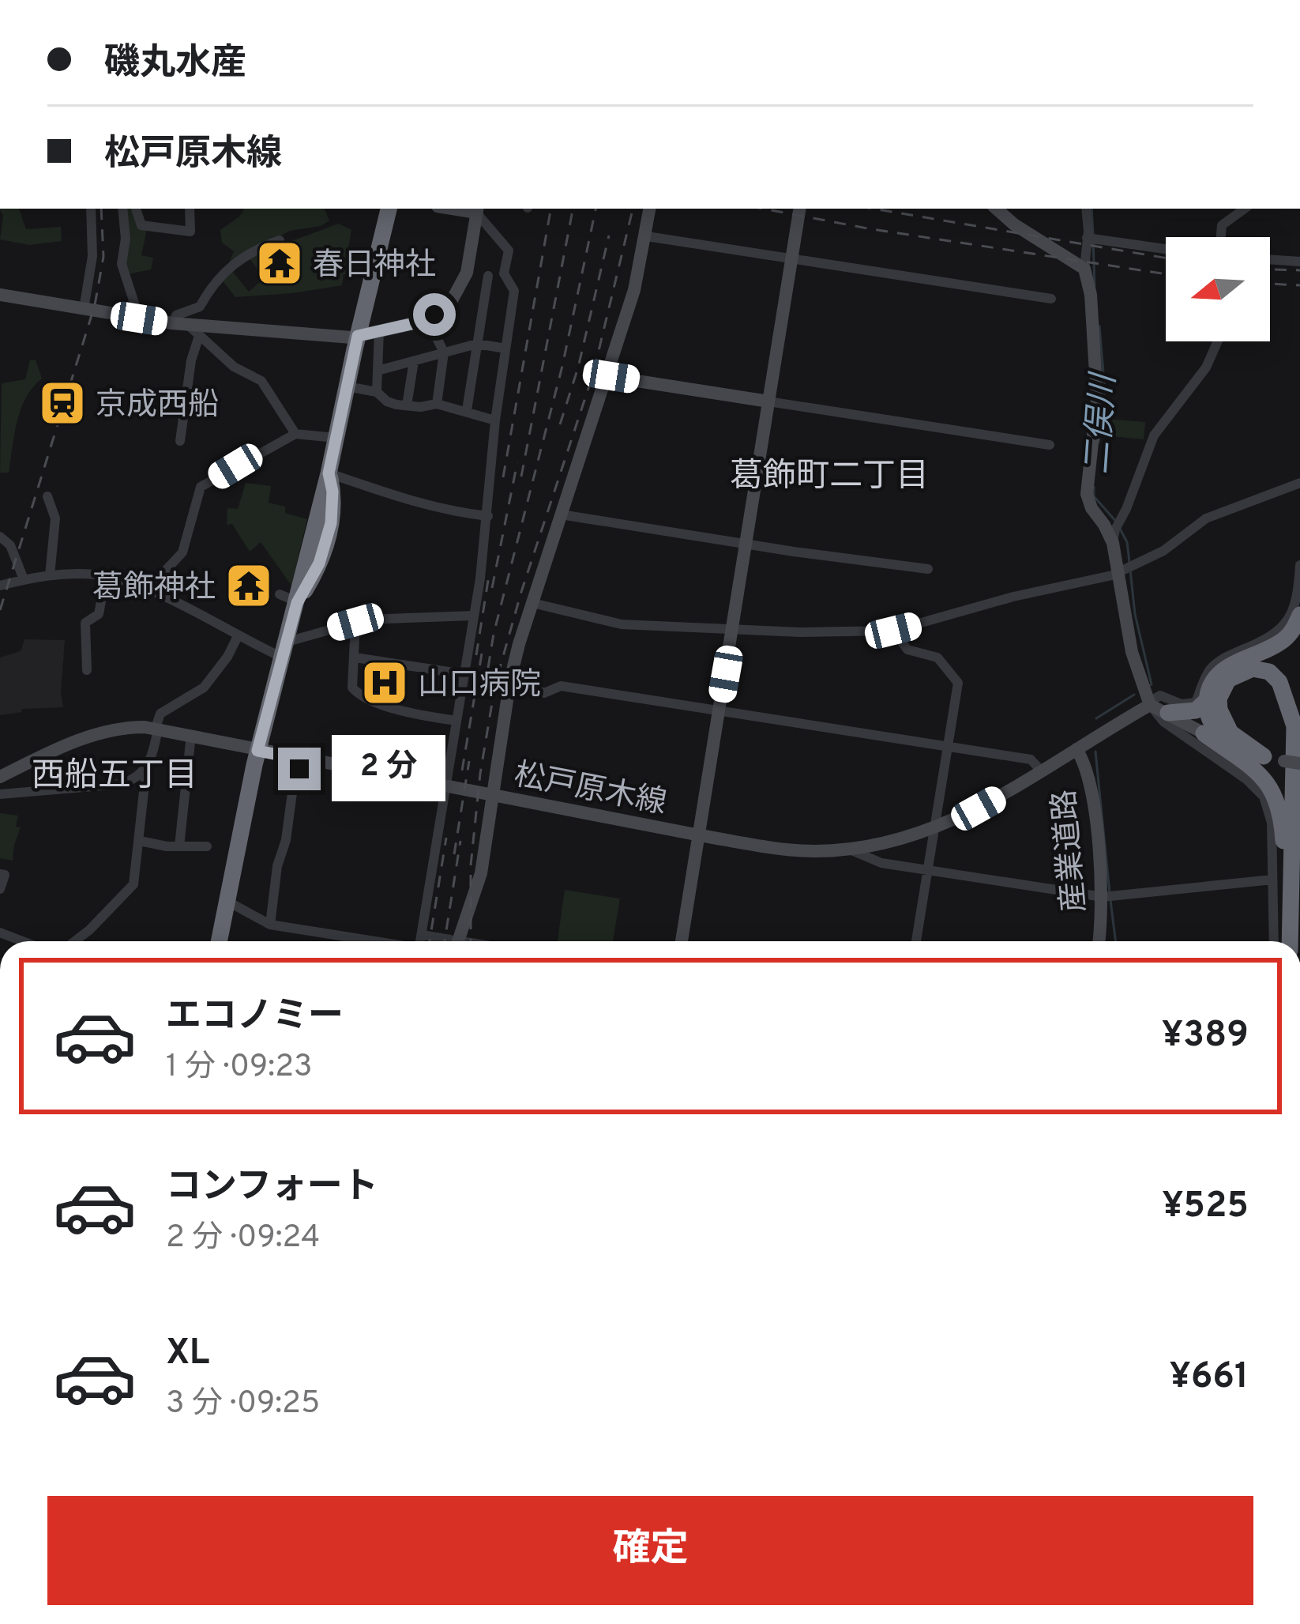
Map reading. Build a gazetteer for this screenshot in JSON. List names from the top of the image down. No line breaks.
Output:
{"streets":{"street":["松戸原木線","産業道路"]},"crossings":[["松戸原木線","産業道路"]],"districts":["葛飾町二丁目","西船五丁目"],"water":["二俣川"],"places":{"temple":["春日神社","葛飾神社"],"station":["京成西船"],"hospital":["山口病院"]},"north":"left","page":{"banner":["磯丸水産","松戸原木線"],"bubble":"2 分","list":[{"name":"エコノミー","note":"1 分 · 09:23","value":"¥389"},{"name":"コンフォート","note":"2 分 · 09:24","value":"¥525"},{"name":"XL","note":"3 分 · 09:25","value":"¥661"}],"buttons":"確定"}}
